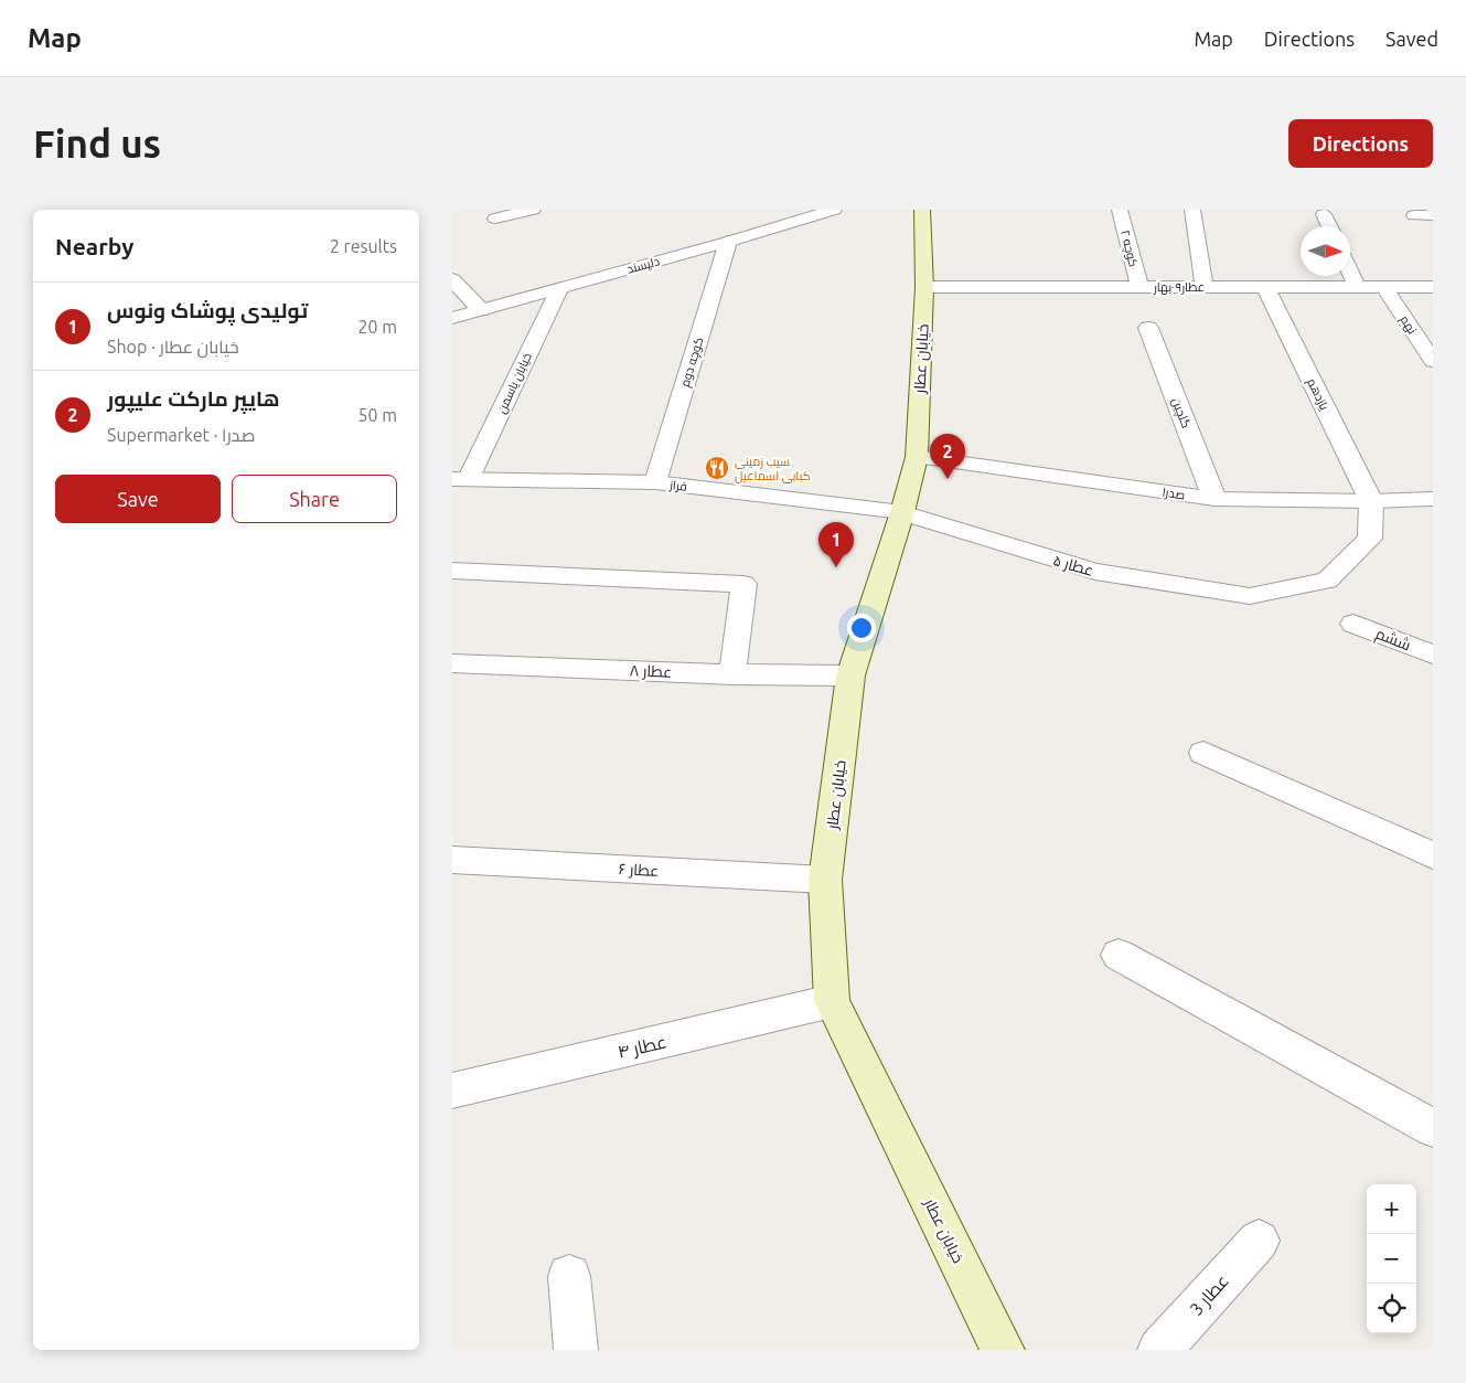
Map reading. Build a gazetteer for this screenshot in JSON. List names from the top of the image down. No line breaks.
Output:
{"streets":{"main road":["خیابان عطار"],"street":["کوچه ۲","دلپسند","عطار۹-بهار","نهم","کوچه دوم","خیابان یاسمن","یازدهم","گلچین","فراز","صدرا","عطار ۵","ششم","عطار ۸","عطار ۶","عطار ۴","عطار 3"]},"crossings":[["کوچه ۲","عطار۹-بهار"],["دلپسند","کوچه دوم"],["دلپسند","خیابان یاسمن"],["عطار۹-بهار","نهم"],["عطار۹-بهار","خیابان عطار"],["عطار۹-بهار","یازدهم"],["خیابان عطار","فراز"],["خیابان عطار","صدرا"],["خیابان عطار","عطار ۵"],["خیابان عطار","عطار ۸"],["خیابان عطار","عطار ۶"],["خیابان عطار","عطار ۴"],["کوچه دوم","فراز"],["خیابان یاسمن","فراز"],["یازدهم","صدرا"],["یازدهم","عطار ۵"],["گلچین","صدرا"],["فراز","عطار ۵"],["صدرا","عطار ۵"]],"places":{"restaurant":["سیب زمینی کبابی اسماعیل"]},"north":"right","page":{"header":"Map","nav":["Map","Directions","Saved"],"buttons":["Directions",["Save","Share"]],"title":"Find us","heading":["Nearby","2 results"],"list":[{"mark":"1","name":"تولیدی پوشاک ونوس","note":"Shop · خیابان عطار","value":"20 m"},{"mark":"2","name":"هایپر مارکت علیپور","note":"Supermarket · صدرا","value":"50 m"}],"pins":["2","1"],"map_buttons":["+","−"]}}
